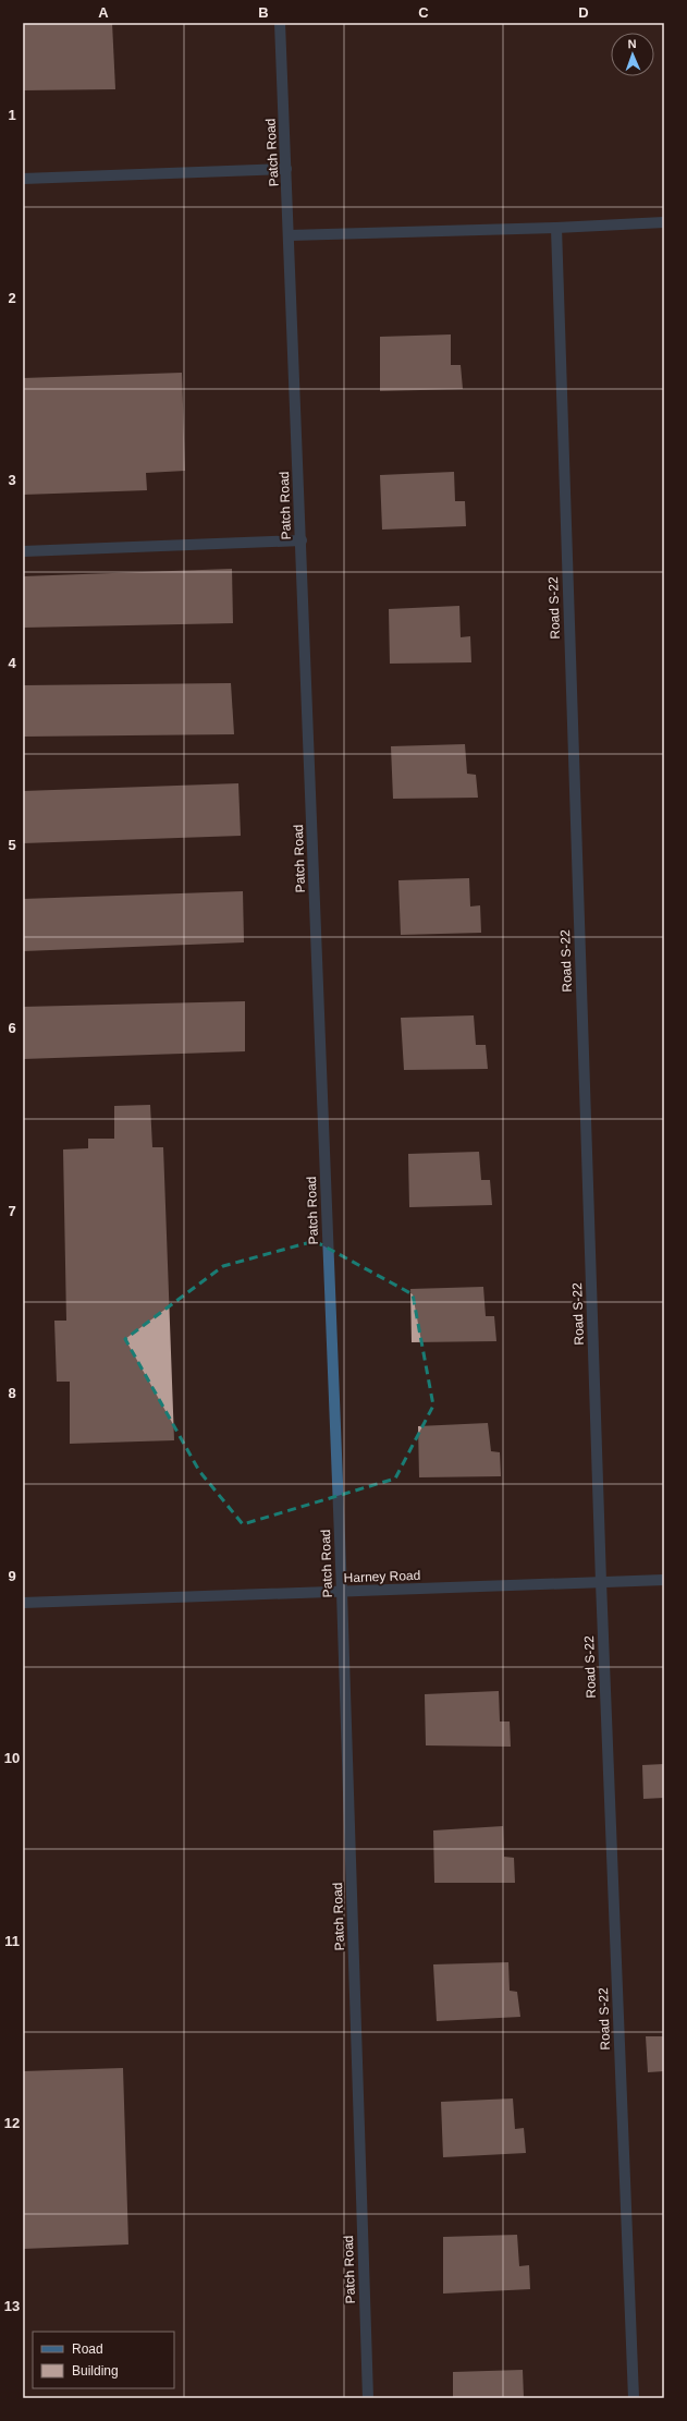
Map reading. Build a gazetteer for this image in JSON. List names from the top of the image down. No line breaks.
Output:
{"streets":{"street":["Patch Road","Road S-22","Harney Road"]},"crossings":[["Patch Road","Harney Road"],["Road S-22","Harney Road"]],"legend":["Road","Building"],"north":"top","grid":{"columns":["A","B","C","D"],"rows":["1","2","3","4","5","6","7","8","9","10","11","12","13"]}}
